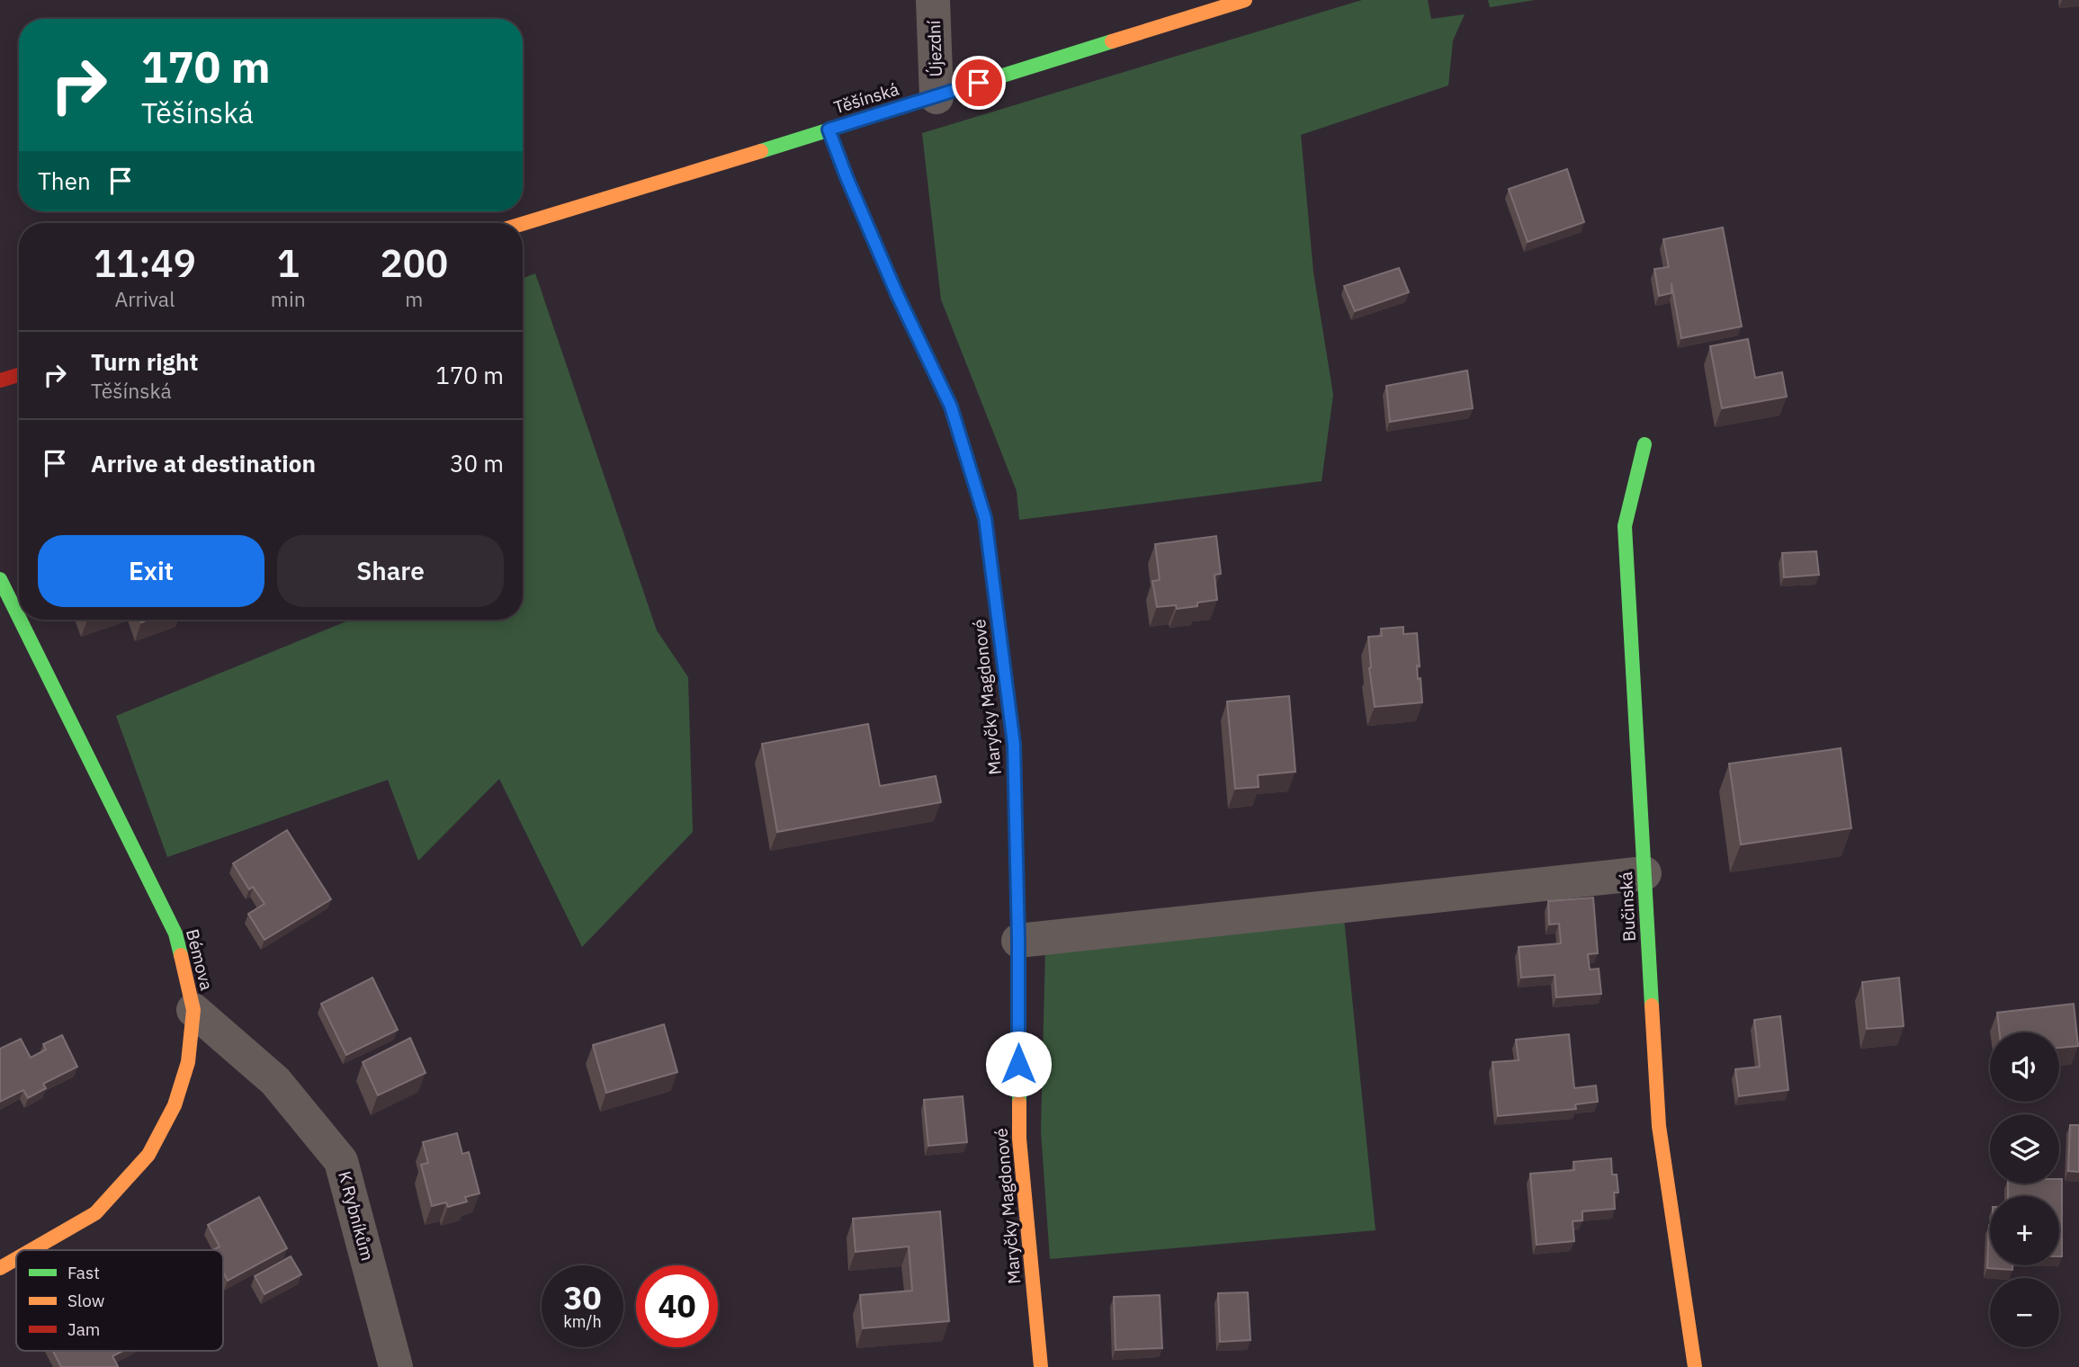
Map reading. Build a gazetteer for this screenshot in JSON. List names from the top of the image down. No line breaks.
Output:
{"streets":{"street":["Újezdní","Těšínská","Maryčky Magdonové","Bučinská","Bémova","K Rybníkům"]},"crossings":[["Újezdní","Těšínská"],["Těšínská","Maryčky Magdonové"],["Bémova","K Rybníkům"]],"legend":["Fast","Slow","Jam"],"page":{"turn":["170 m","Těšínská"],"then":"Then","eta":["11:49","Arrival","1","min","200","m"],"list":[{"name":"Turn right","note":"Těšínská","value":"170 m"},{"name":"Arrive at destination","value":"30 m"}],"buttons":["Exit","Share"],"map_buttons":["+","−"],"speed":"30 km/h","limit":"40"}}
